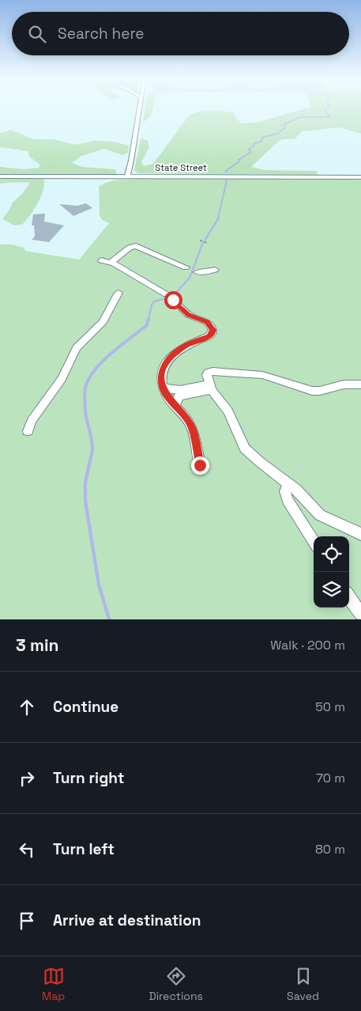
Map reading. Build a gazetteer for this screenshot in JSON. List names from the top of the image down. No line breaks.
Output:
{"streets":{"street":["State Street"]},"page":{"search":"Search here","heading":["3 min","Walk · 200 m"],"list":[["Continue","50 m"],["Turn right","70 m"],["Turn left","80 m"],"Arrive at destination"],"nav":["Map","Directions","Saved"]}}
